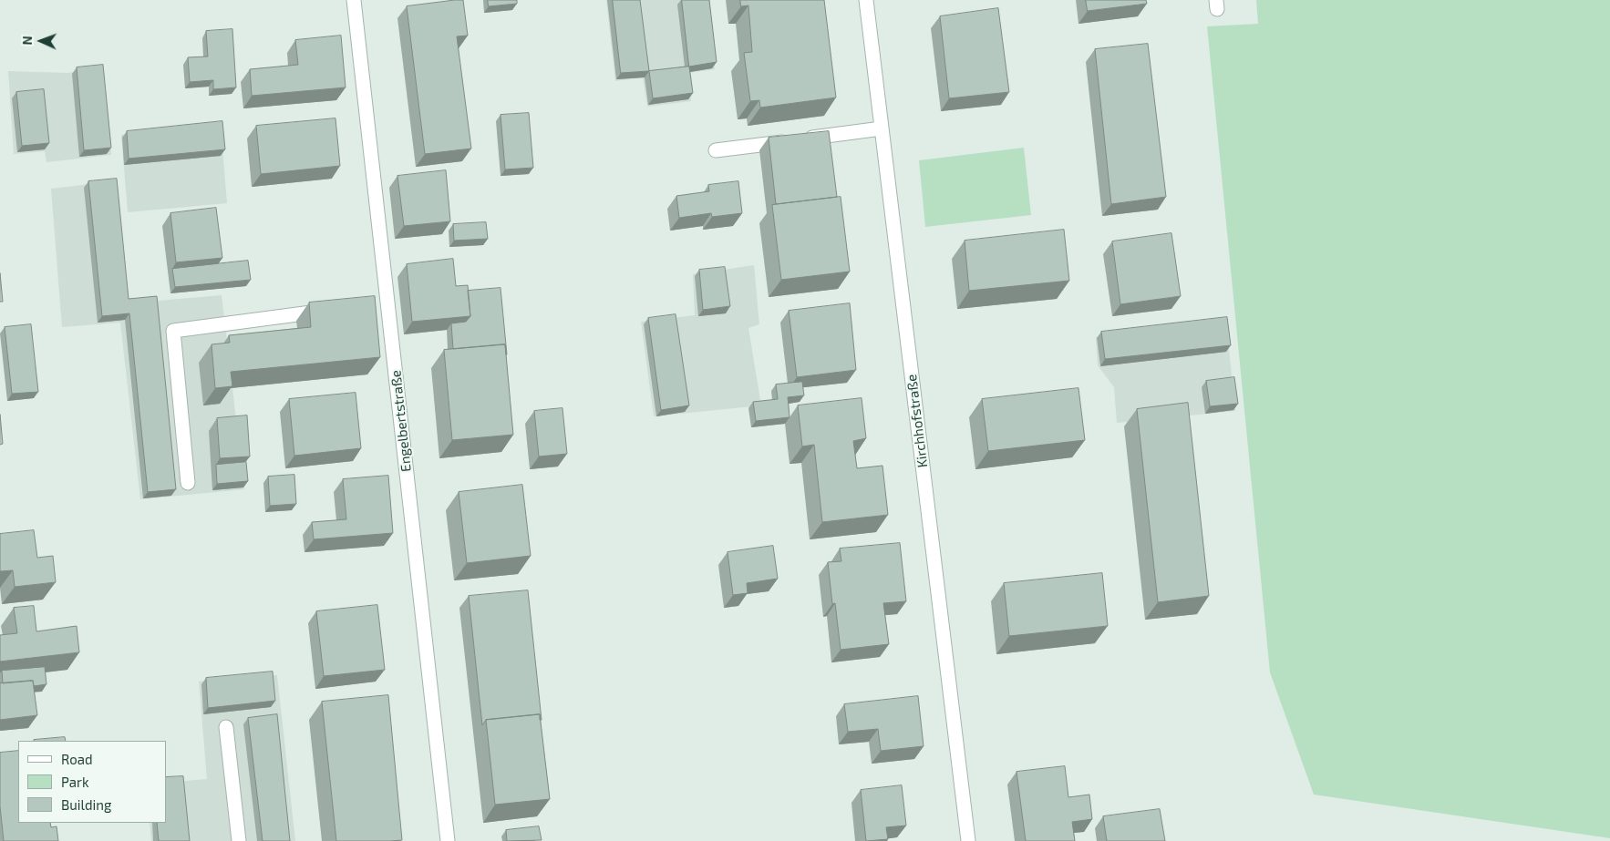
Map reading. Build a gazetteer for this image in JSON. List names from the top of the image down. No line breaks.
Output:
{"streets":{"street":["Engelbertstraße","Kirchhofstraße"]},"legend":["Road","Park","Building"],"north":"left"}
